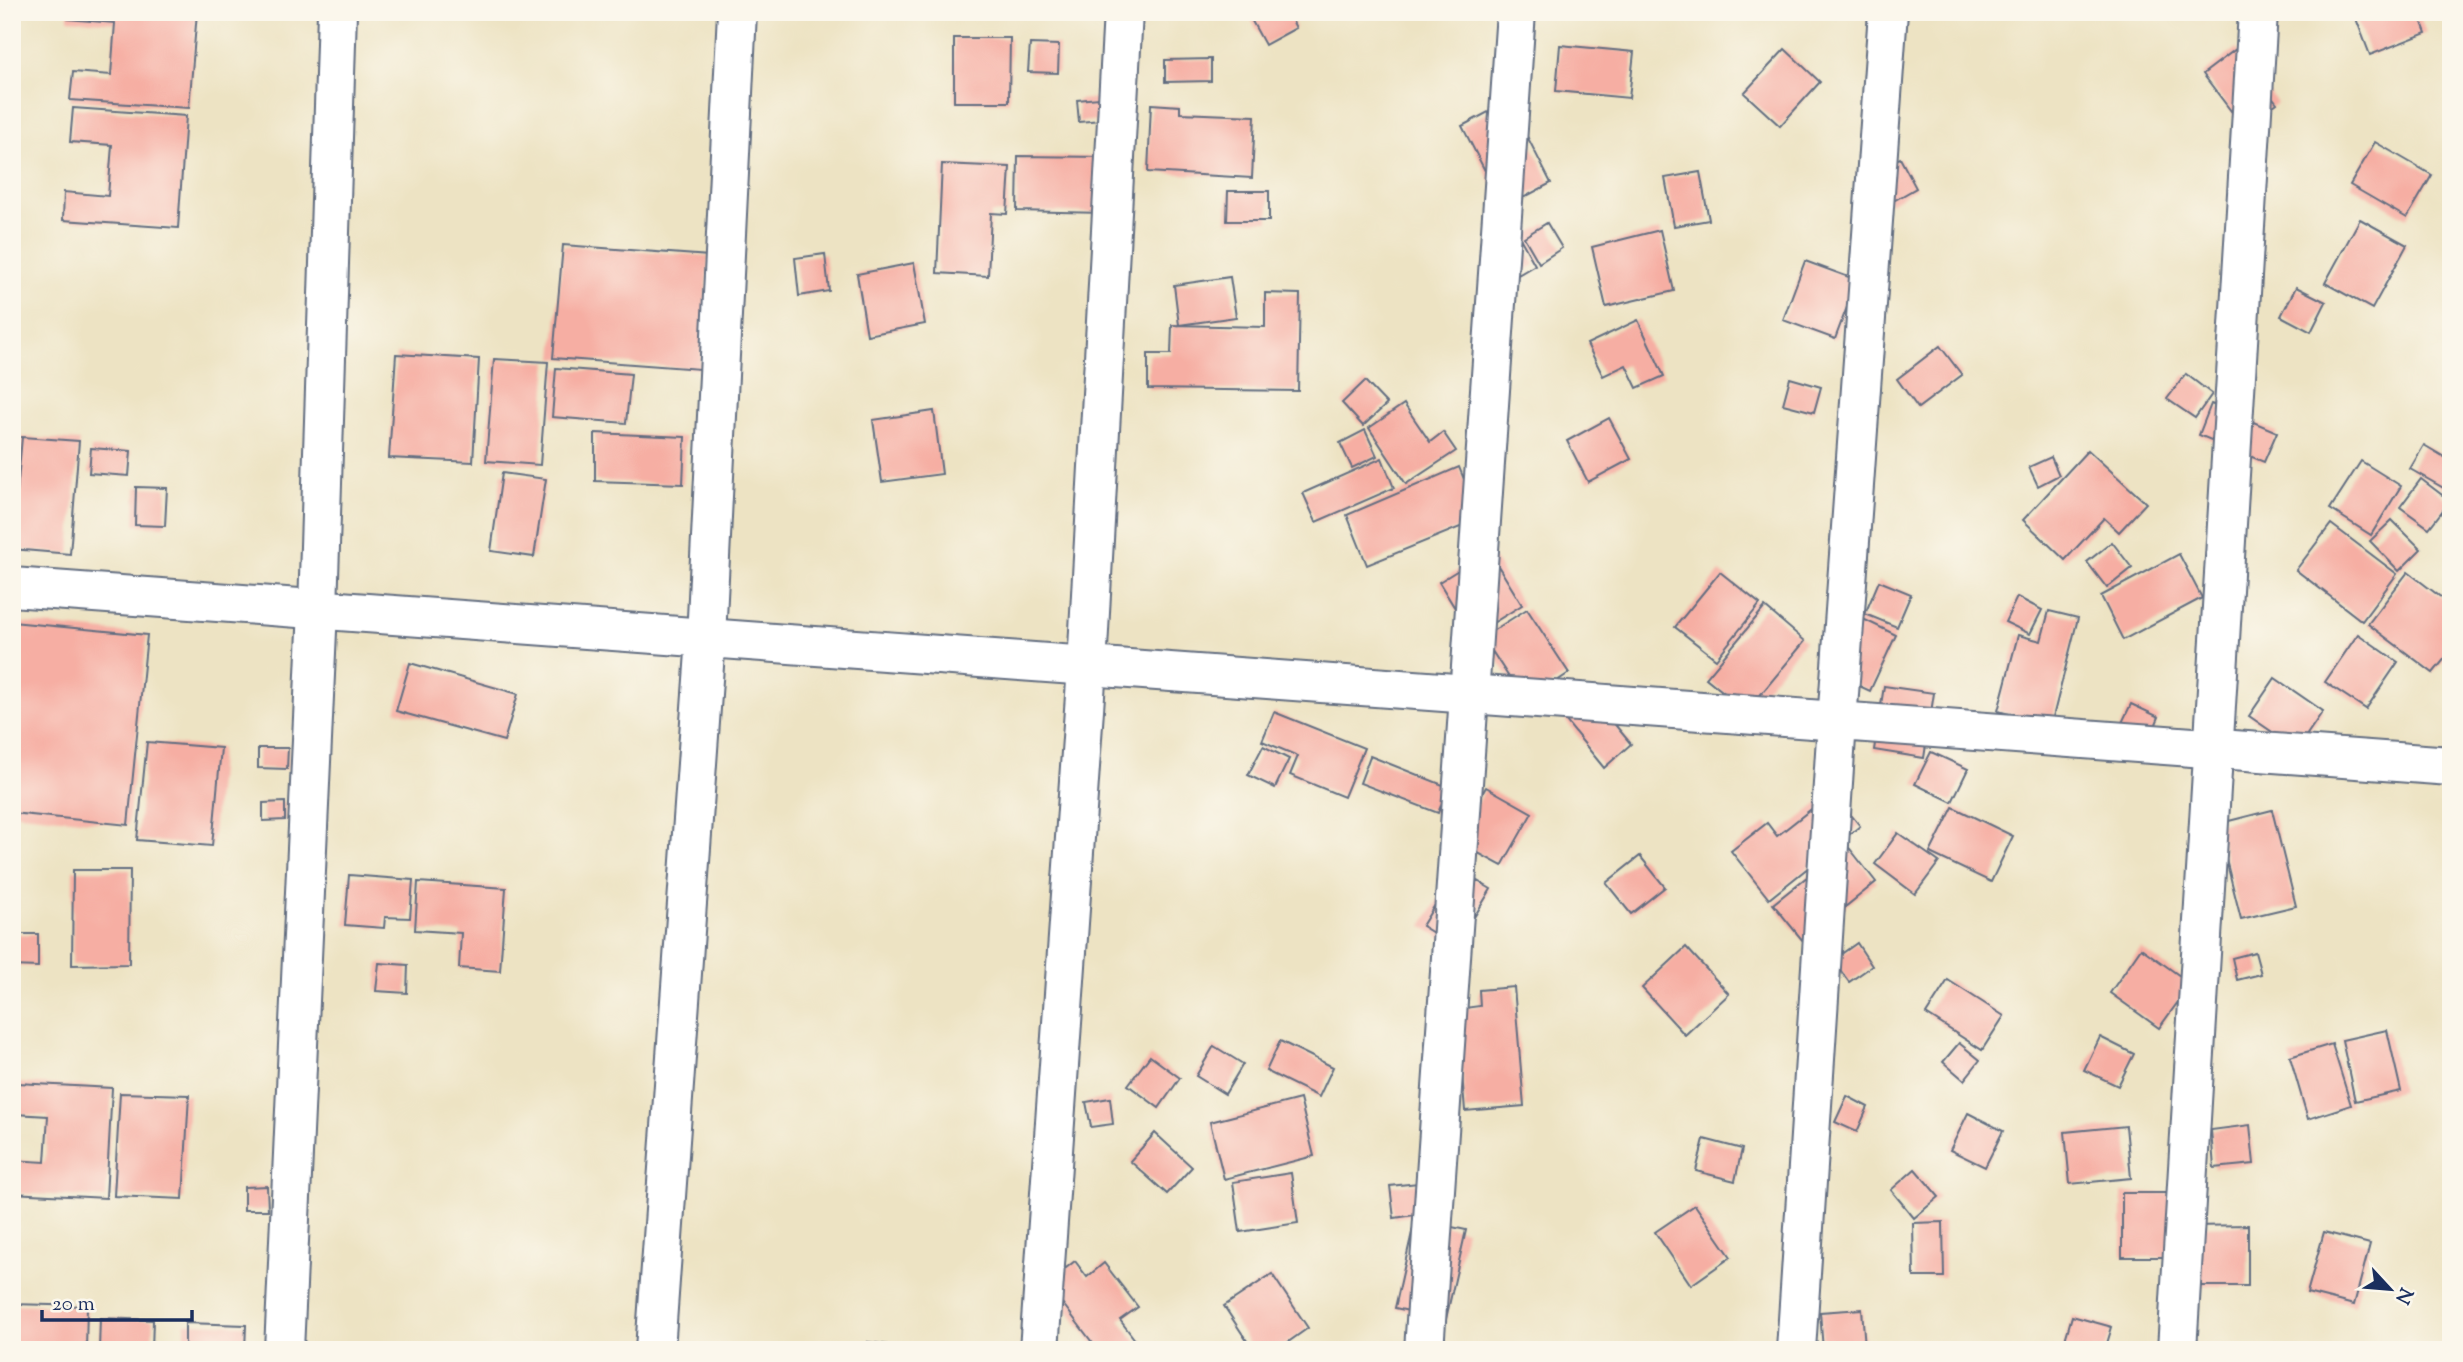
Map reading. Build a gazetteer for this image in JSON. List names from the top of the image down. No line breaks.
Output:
{"scale_bar":"20 m","north":"bottom right"}
